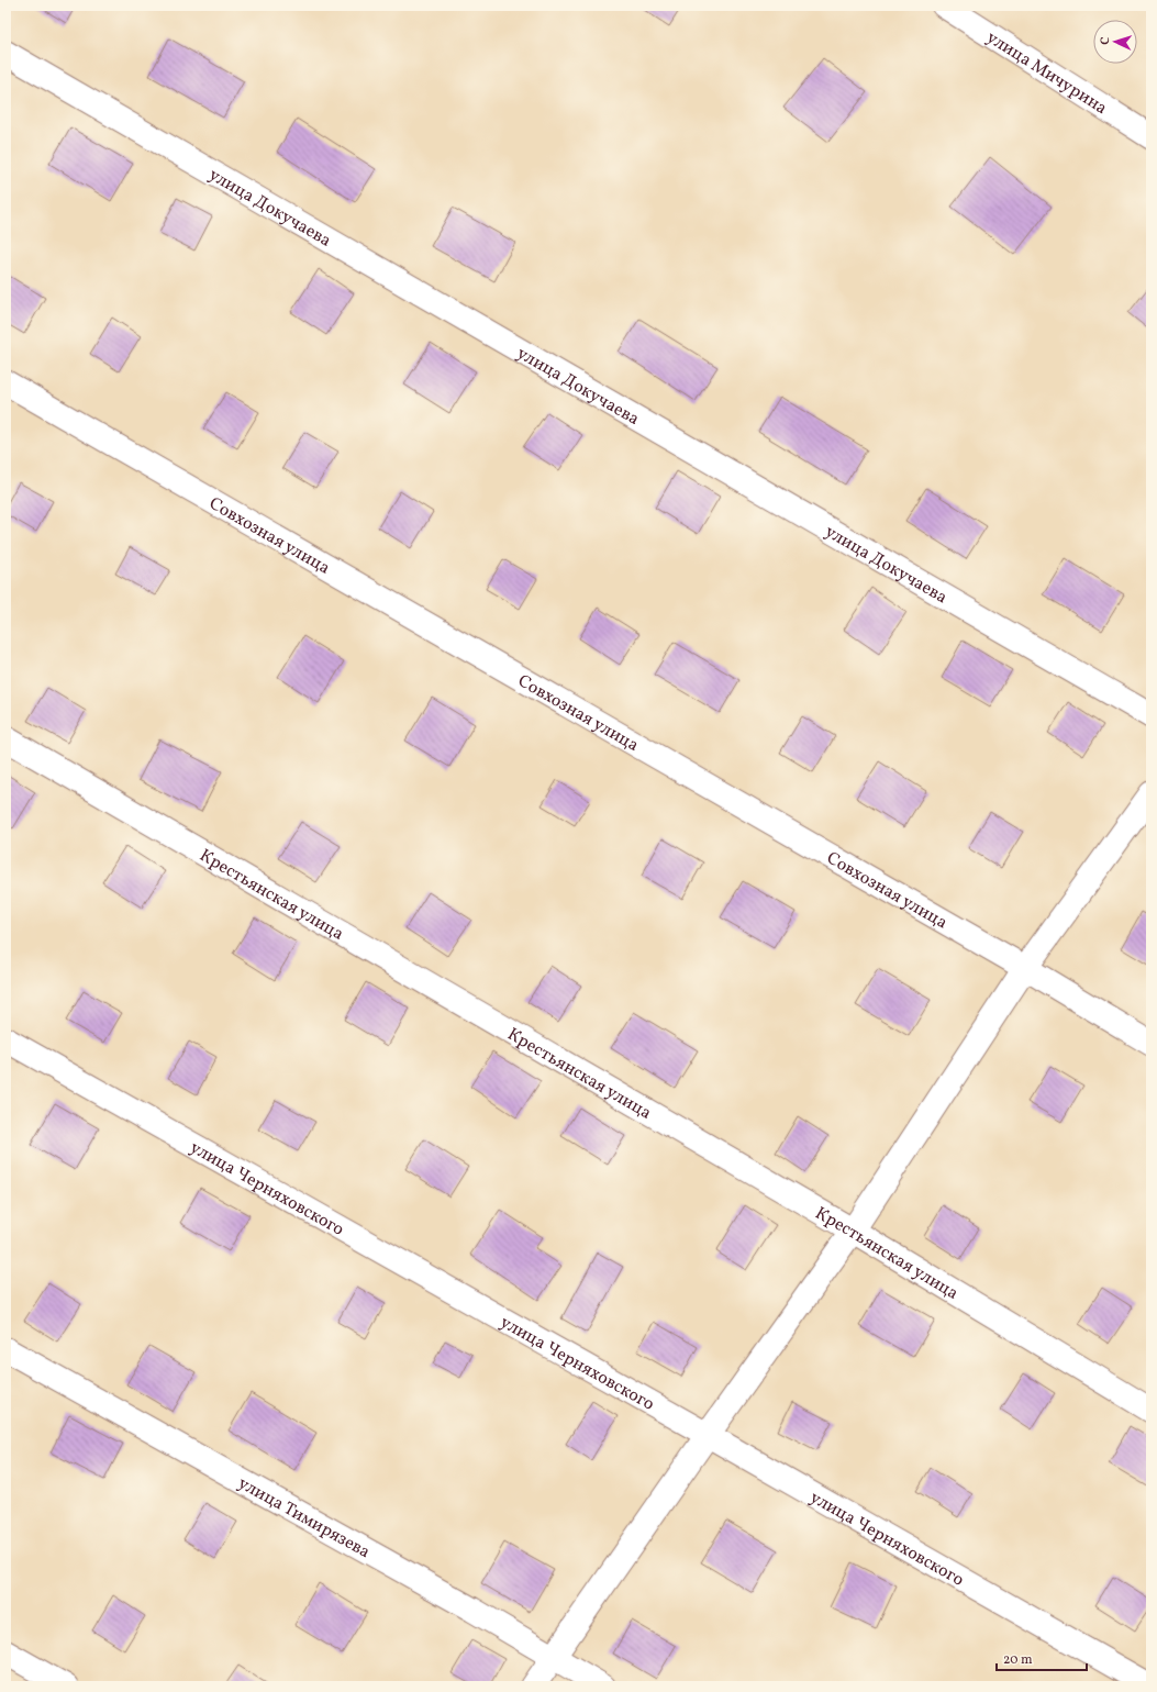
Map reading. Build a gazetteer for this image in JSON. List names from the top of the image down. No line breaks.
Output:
{"streets":{"street":["улица Мичурина","улица Докучаева","Совхозная улица","Крестьянская улица","улица Черняховского","улица Тимирязева"]},"scale_bar":"20 m","north":"left"}
